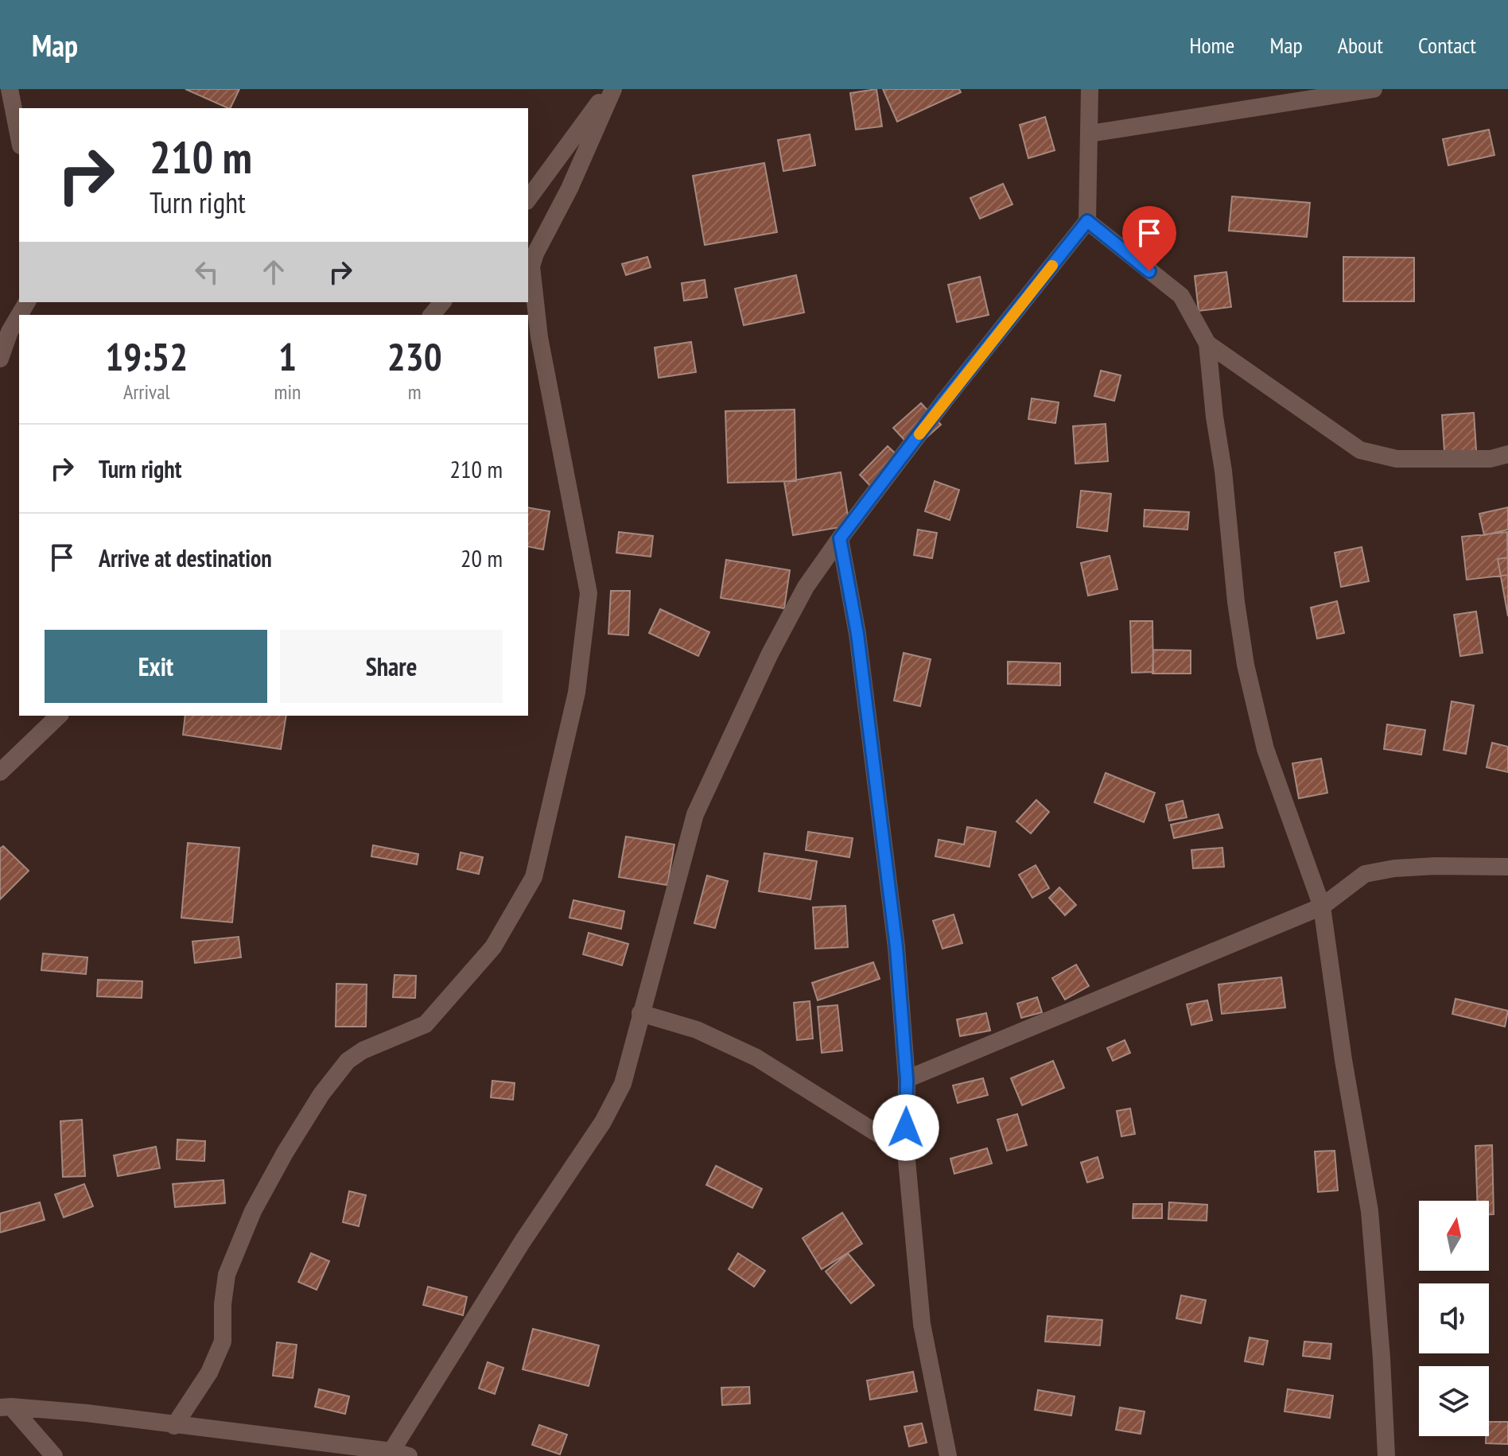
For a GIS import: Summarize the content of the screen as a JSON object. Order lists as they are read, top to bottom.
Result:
{
  "north": "top",
  "page": {
    "header": "Map",
    "nav": [
      "Home",
      "Map",
      "About",
      "Contact"
    ],
    "turn": ["210 m", "Turn right"],
    "eta": [
      "19:52",
      "Arrival",
      "1",
      "min",
      "230",
      "m"
    ],
    "list": [
      {
        "name": "Turn right",
        "value": "210 m"
      },
      {
        "name": "Arrive at destination",
        "value": "20 m"
      }
    ],
    "buttons": ["Exit", "Share"]
  }
}
